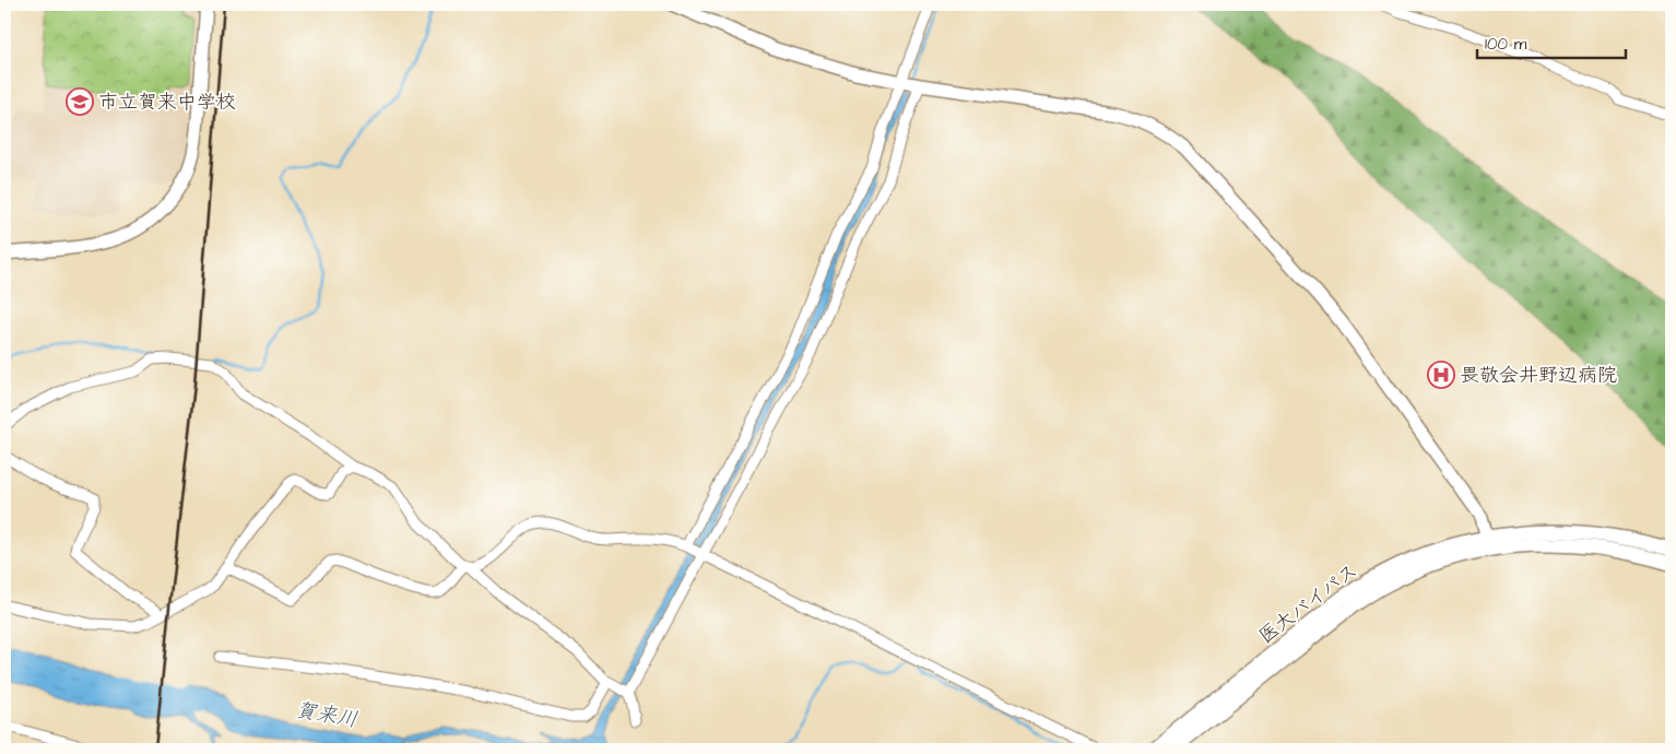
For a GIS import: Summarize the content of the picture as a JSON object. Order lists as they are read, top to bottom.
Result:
{
  "streets": {
    "main road": ["医大バイパス"]
  },
  "water": ["賀来川"],
  "places": {
    "school or university": ["市立賀来中学校"],
    "hospital": ["畏敬会井野辺病院"]
  },
  "scale_bar": "100 m"
}
